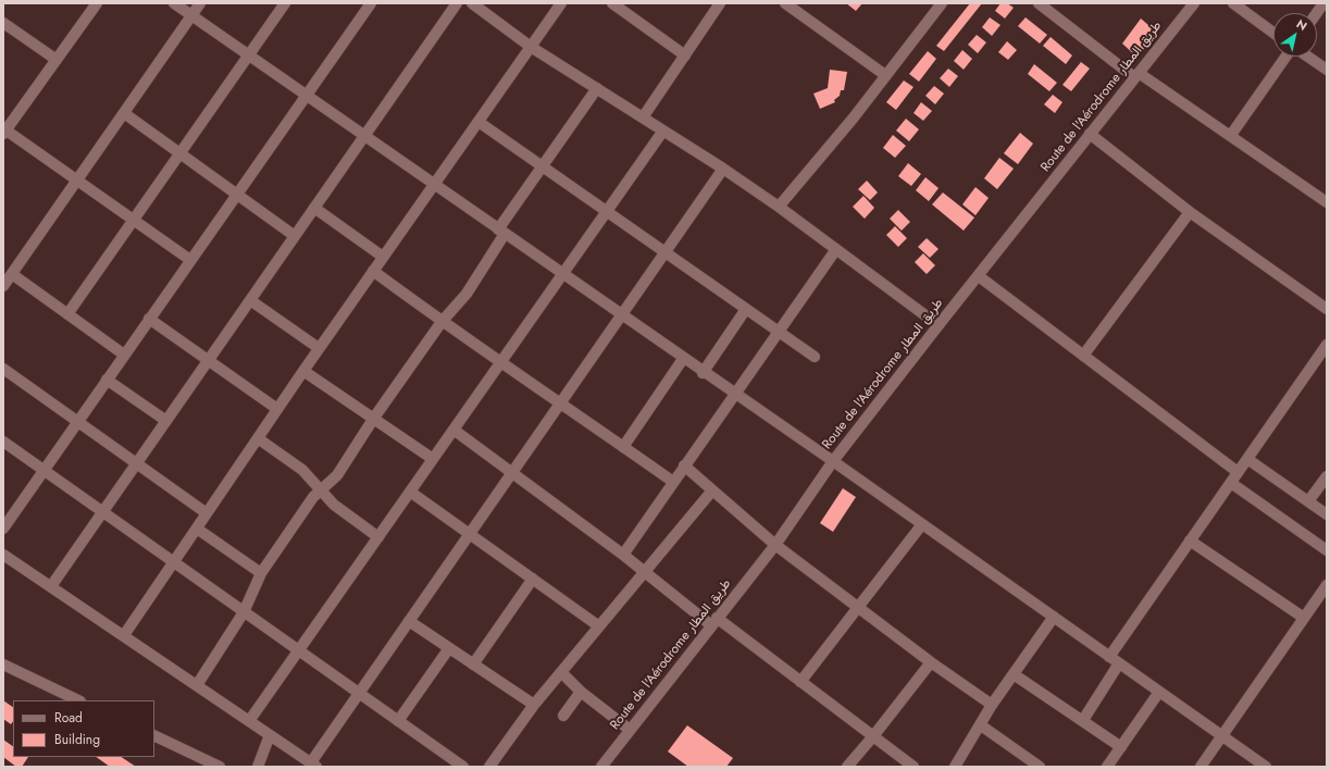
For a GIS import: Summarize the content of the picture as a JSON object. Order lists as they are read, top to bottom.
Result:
{
  "streets": {
    "street": ["Route de l'Aérodrome طريق المطار"]
  },
  "legend": ["Road", "Building"],
  "north": "top right"
}
